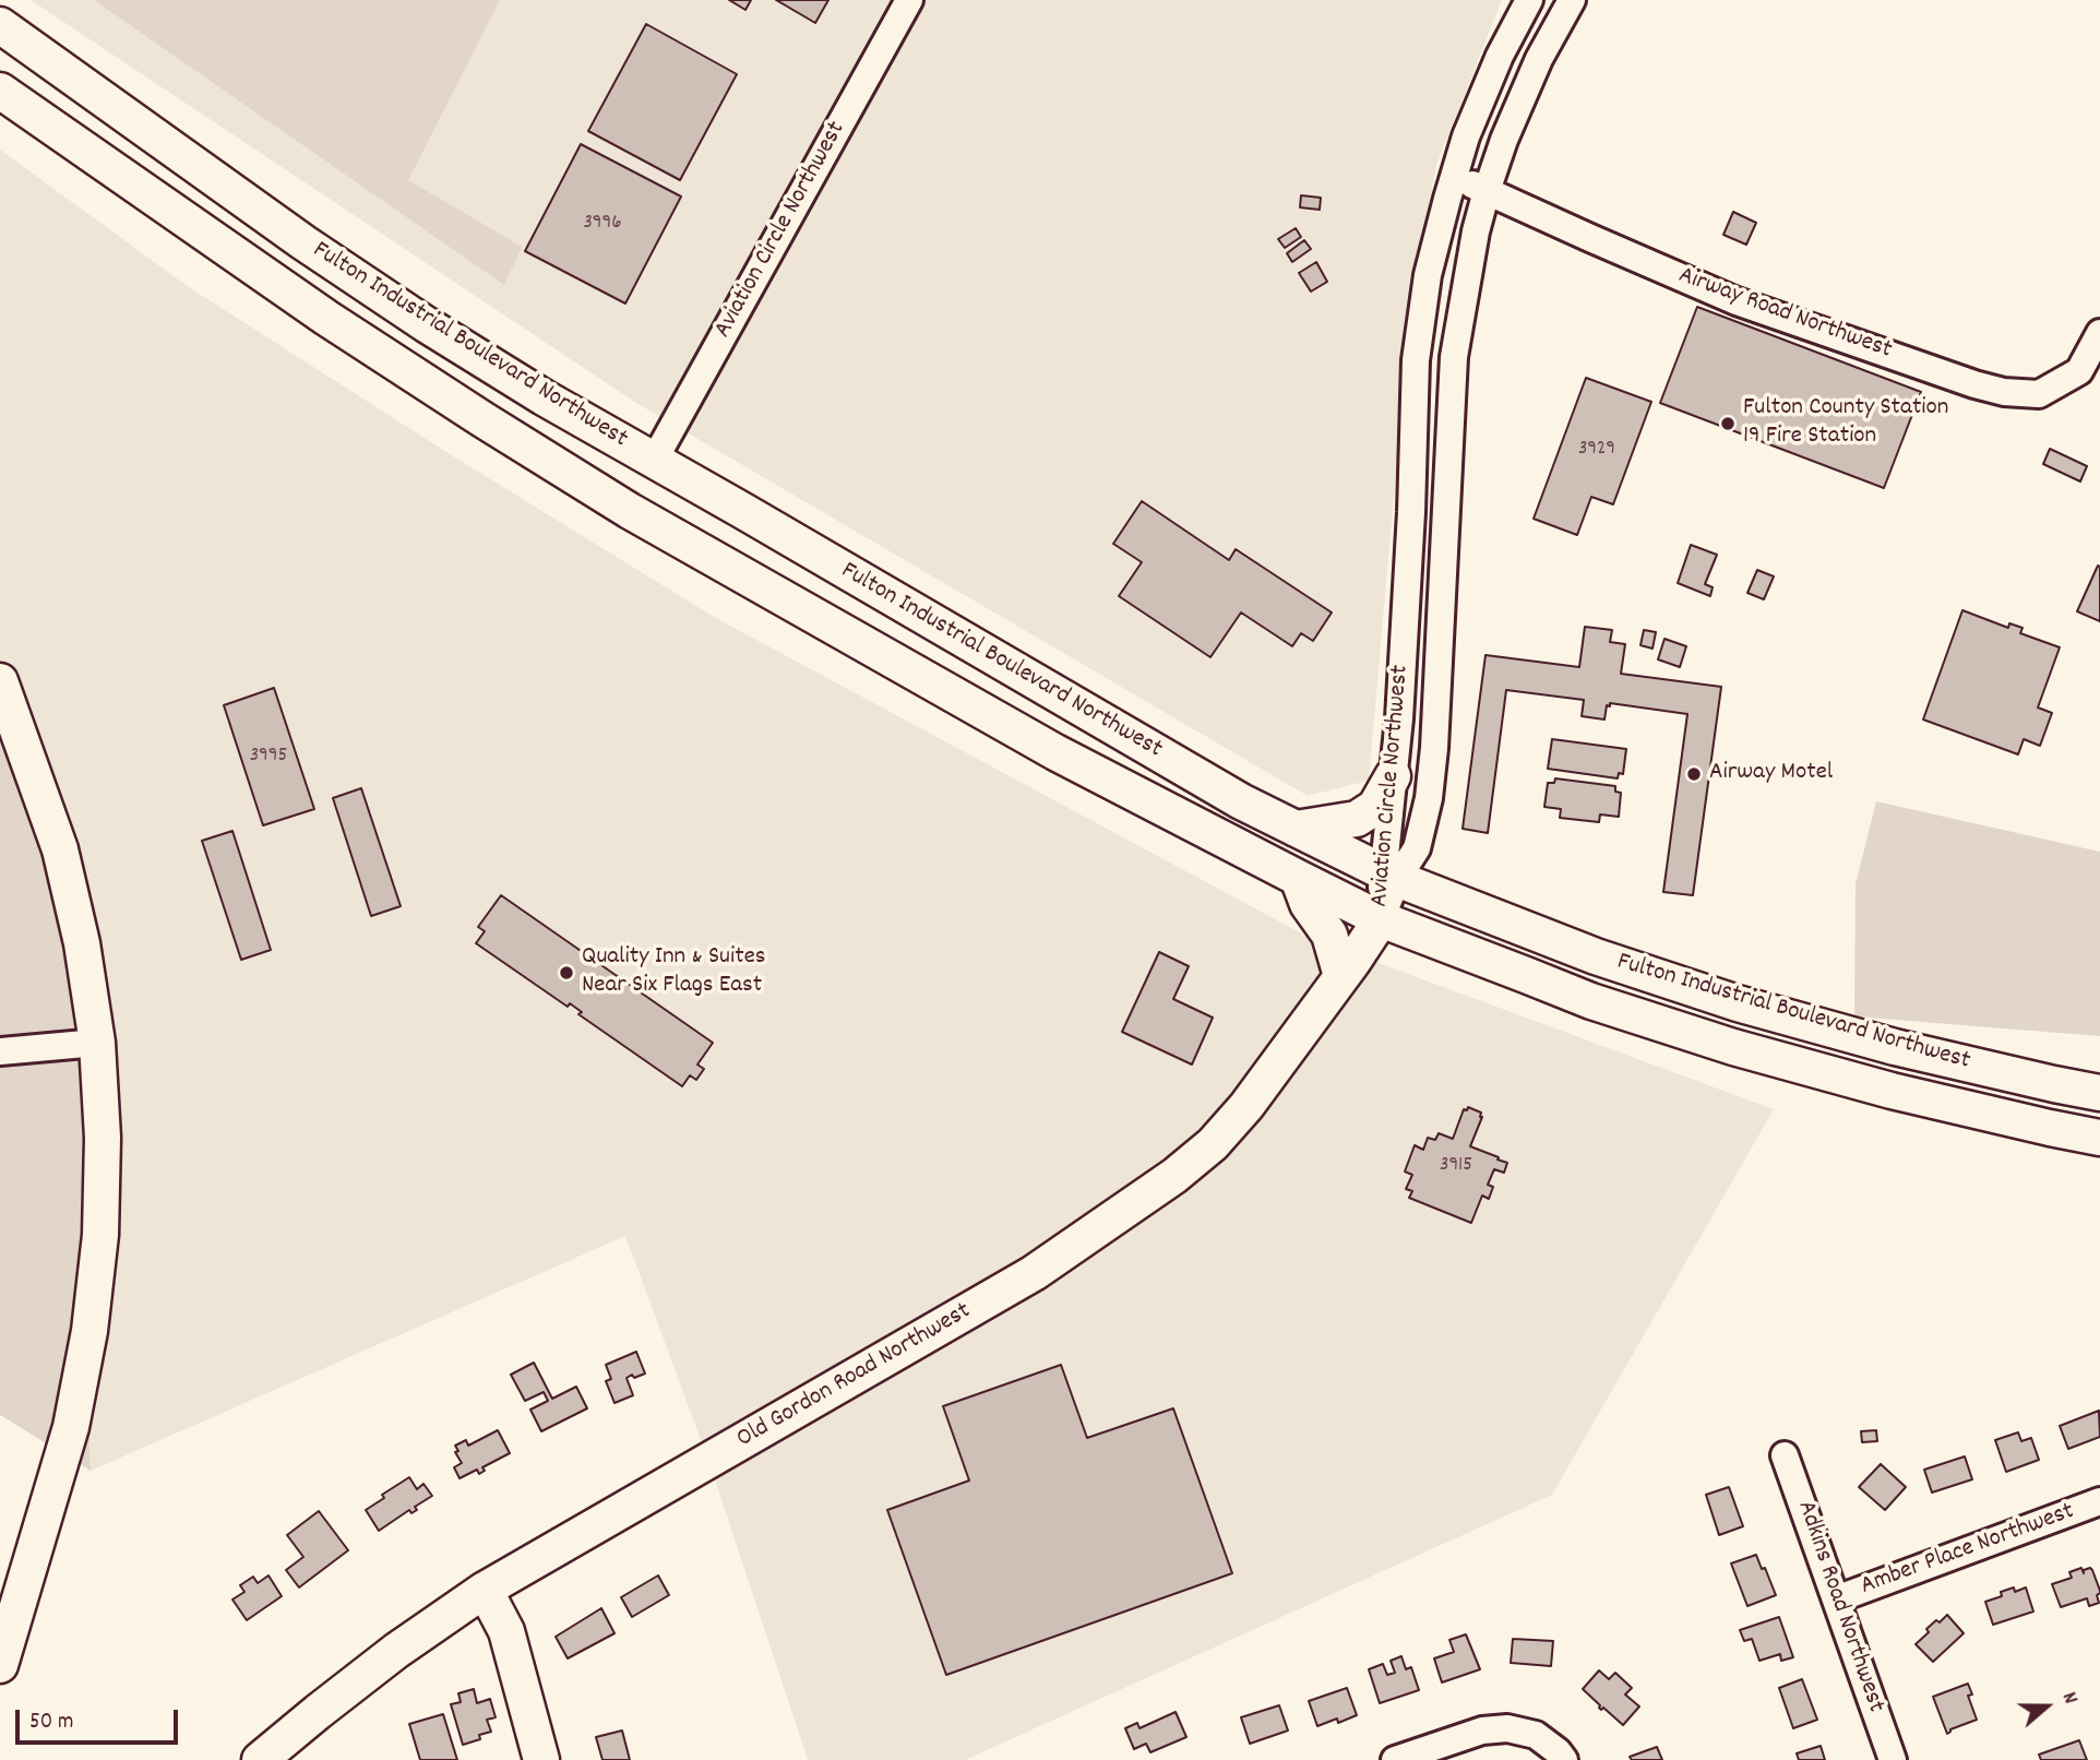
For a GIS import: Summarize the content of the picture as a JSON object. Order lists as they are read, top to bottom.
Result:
{
  "streets": {
    "main road": ["Fulton Industrial Boulevard Northwest", "Old Gordon Road Northwest"],
    "street": [
      "Aviation Circle Northwest",
      "Airway Road Northwest",
      "Amber Place Northwest",
      "Adkins Road Northwest"
    ]
  },
  "crossings": [
    ["Aviation Circle Northwest", "Airway Road Northwest"],
    ["Aviation Circle Northwest", "Fulton Industrial Boulevard Northwest"],
    ["Aviation Circle Northwest", "Old Gordon Road Northwest"],
    ["Fulton Industrial Boulevard Northwest", "Old Gordon Road Northwest"],
    ["Amber Place Northwest", "Adkins Road Northwest"]
  ],
  "places": ["Fulton County Station 19 Fire Station", "Airway Motel", "Quality Inn & Suites Near Six Flags East"],
  "house_numbers": [
    "3996",
    "3929",
    "3995",
    "3915"
  ],
  "scale_bar": "50 m",
  "north": "right"
}
